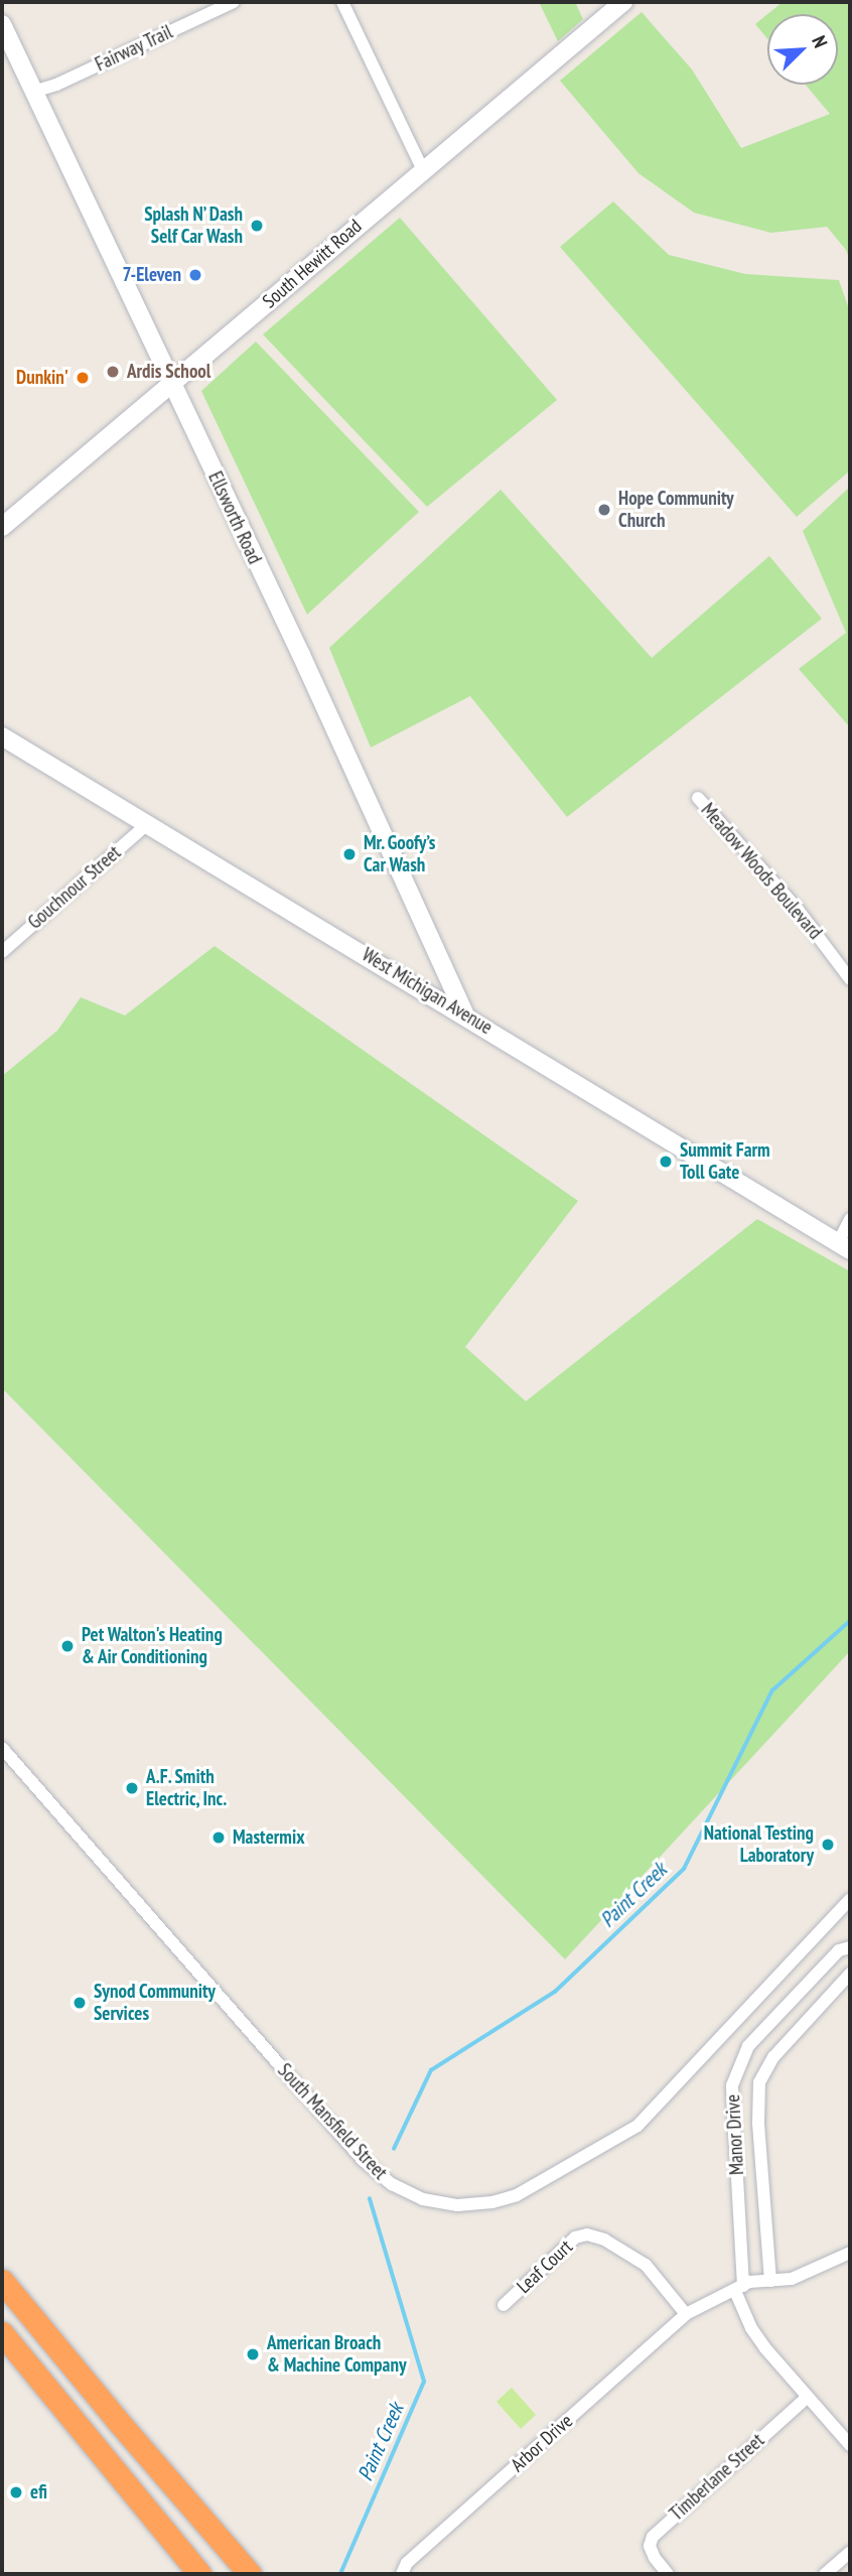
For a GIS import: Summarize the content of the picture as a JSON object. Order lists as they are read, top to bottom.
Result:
{
  "streets": {
    "main road": ["South Hewitt Road", "Ellsworth Road", "West Michigan Avenue"],
    "street": [
      "Fairway Trail",
      "Meadow Woods Boulevard",
      "Gouchnour Street",
      "South Mansfield Street",
      "Manor Drive",
      "Leaf Court",
      "Arbor Drive",
      "Timberlane Street"
    ]
  },
  "crossings": [
    ["Fairway Trail", "Ellsworth Road"],
    ["South Hewitt Road", "Ellsworth Road"],
    ["Ellsworth Road", "West Michigan Avenue"],
    ["Gouchnour Street", "West Michigan Avenue"],
    ["Manor Drive", "Arbor Drive"],
    ["Manor Drive", "Timberlane Street"],
    ["Leaf Court", "Arbor Drive"]
  ],
  "water": ["Paint Creek"],
  "places": [
    "Splash N’ Dash Self Car Wash",
    "7-Eleven",
    "Ardis School",
    "Dunkin'",
    "Hope Community Church",
    "Mr. Goofy’s Car Wash",
    "Summit Farm Toll Gate",
    "Pet Walton's Heating & Air Conditioning",
    "A.F. Smith Electric, Inc.",
    "Mastermix",
    "National Testing Laboratory",
    "Synod Community Services",
    "American Broach & Machine Company",
    "efi"
  ],
  "north": "top right"
}
